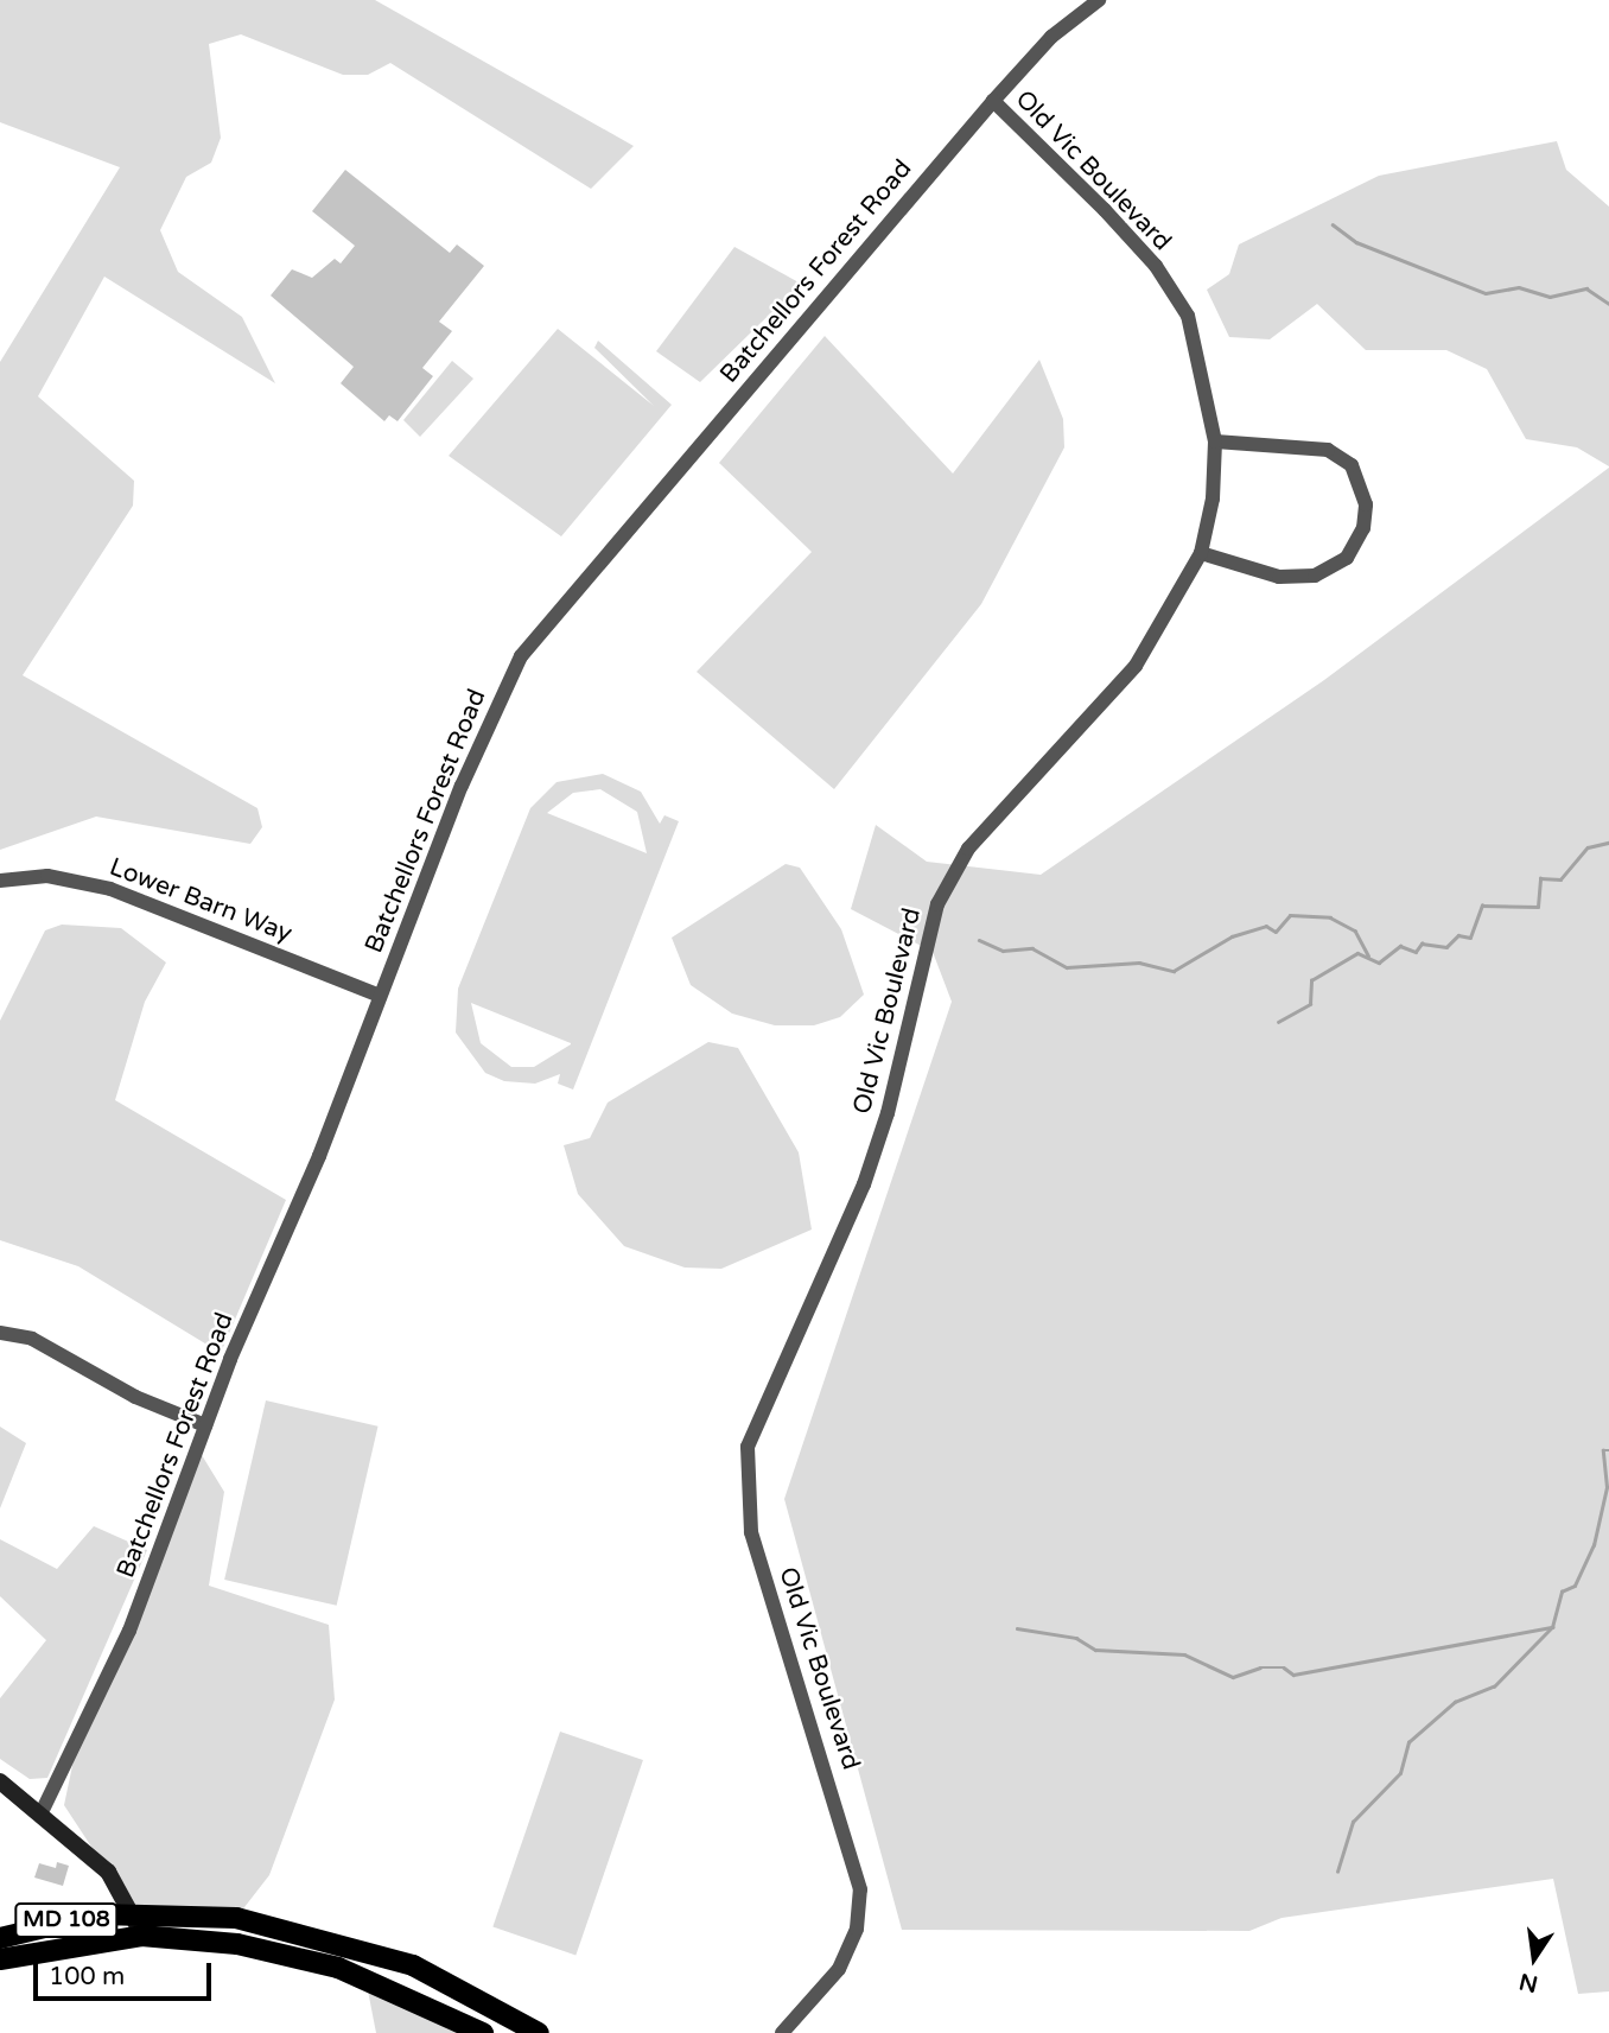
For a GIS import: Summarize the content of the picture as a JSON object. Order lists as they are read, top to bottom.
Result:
{
  "streets": {
    "main road": ["MD 108"],
    "street": ["Old Vic Boulevard", "Batchellors Forest Road", "Lower Barn Way"]
  },
  "crossings": [
    ["Old Vic Boulevard", "Batchellors Forest Road"],
    ["Batchellors Forest Road", "Lower Barn Way"]
  ],
  "scale_bar": "100 m",
  "north": "bottom"
}
